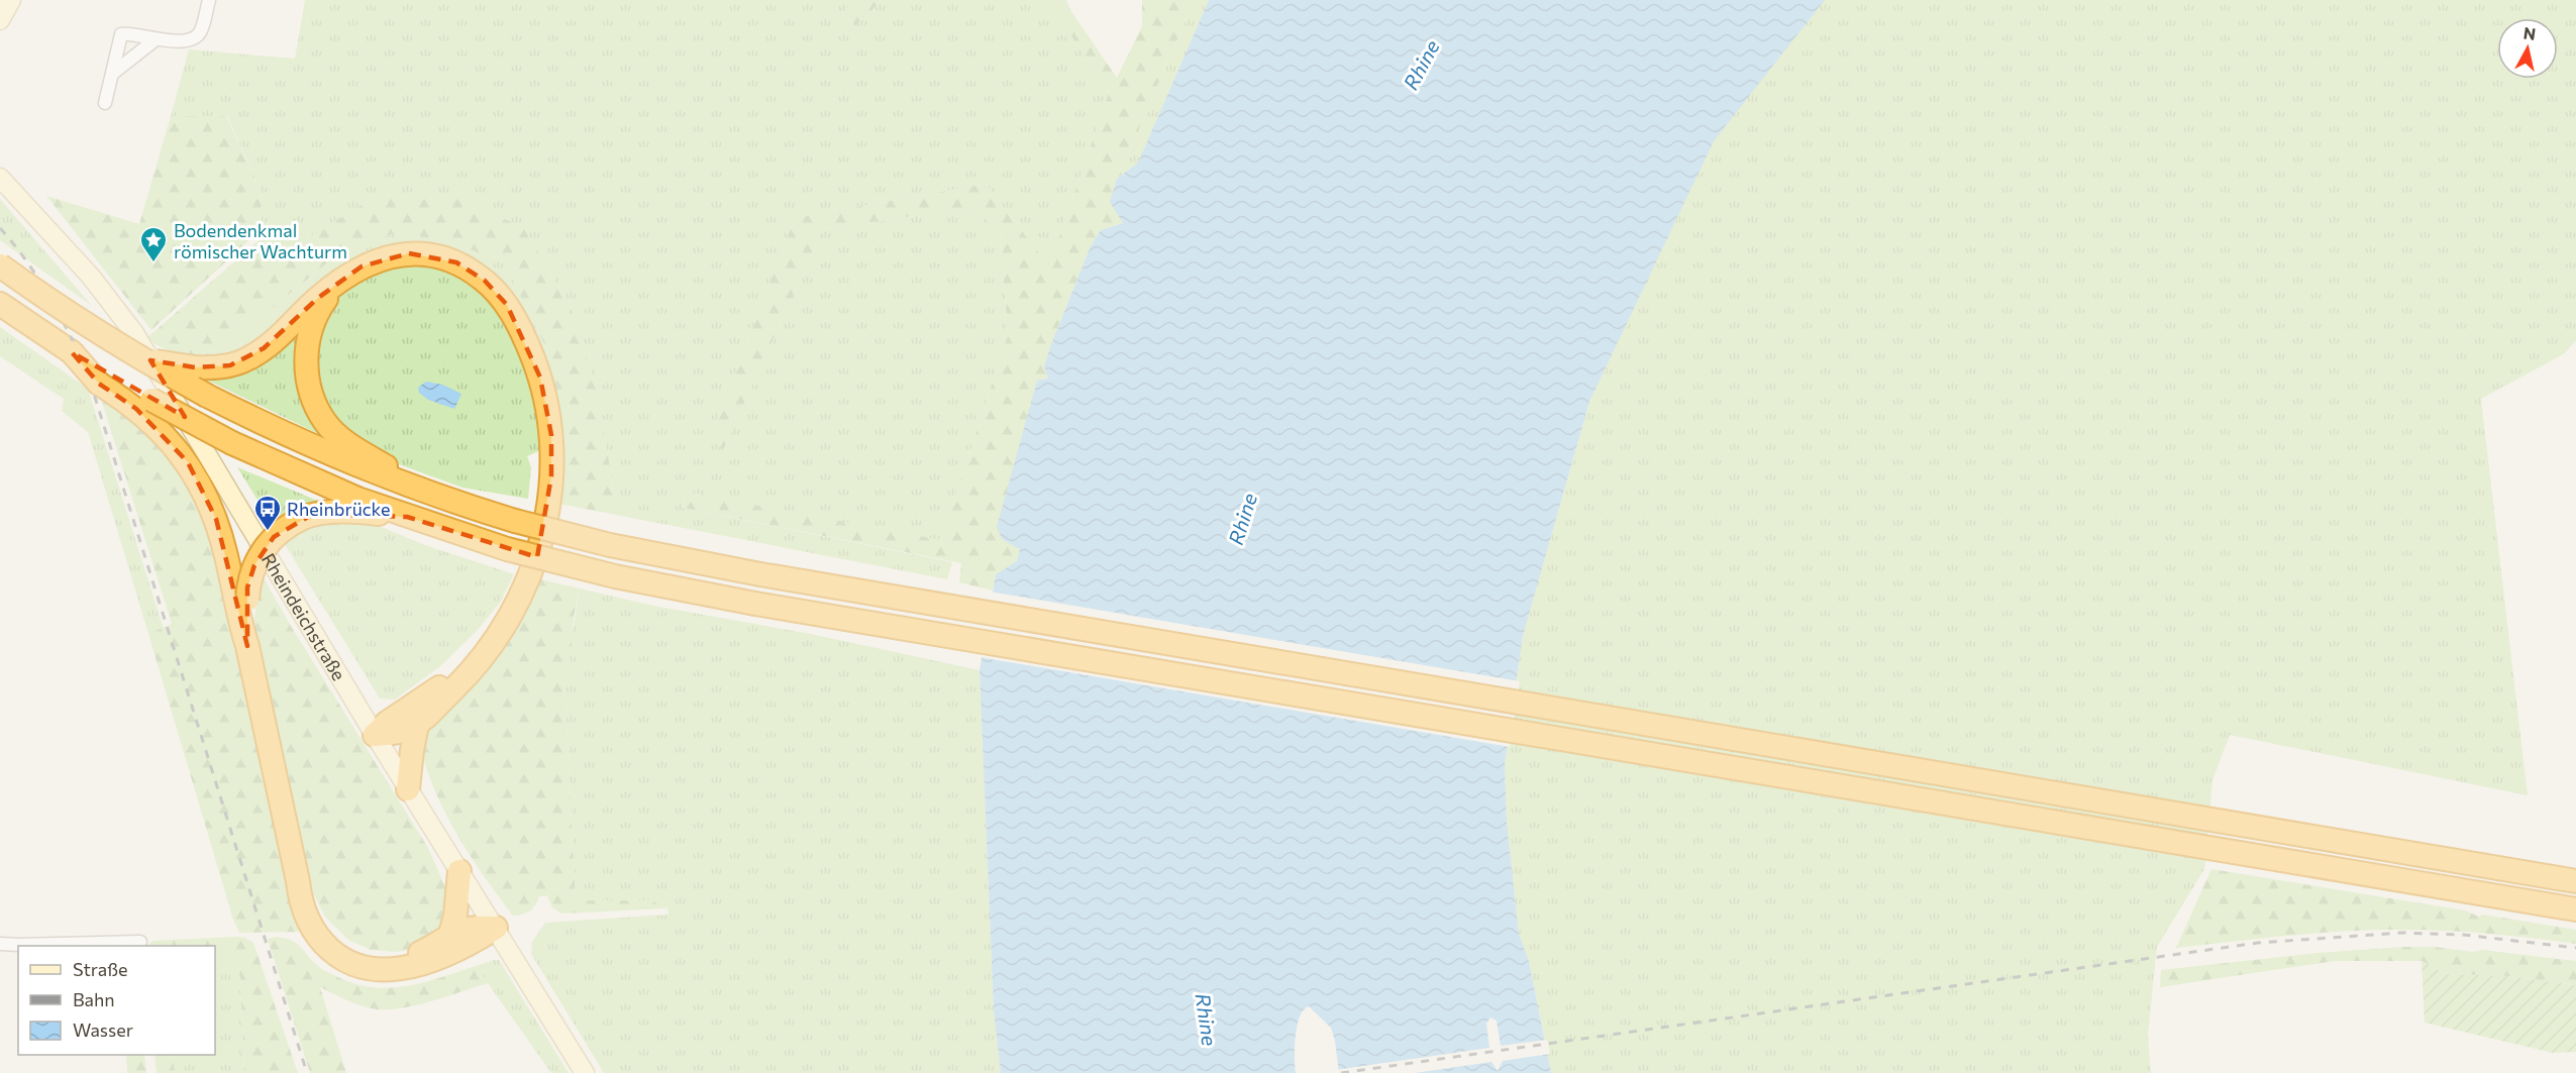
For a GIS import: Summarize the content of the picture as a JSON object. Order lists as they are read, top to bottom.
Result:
{
  "streets": {
    "main road": ["Rheindeichstraße"]
  },
  "water": ["Rhine"],
  "places": {
    "place": ["Bodendenkmal römischer Wachturm"],
    "bus stop": ["Rheinbrücke"]
  },
  "legend": ["Straße", "Bahn", "Wasser"],
  "north": "top"
}
